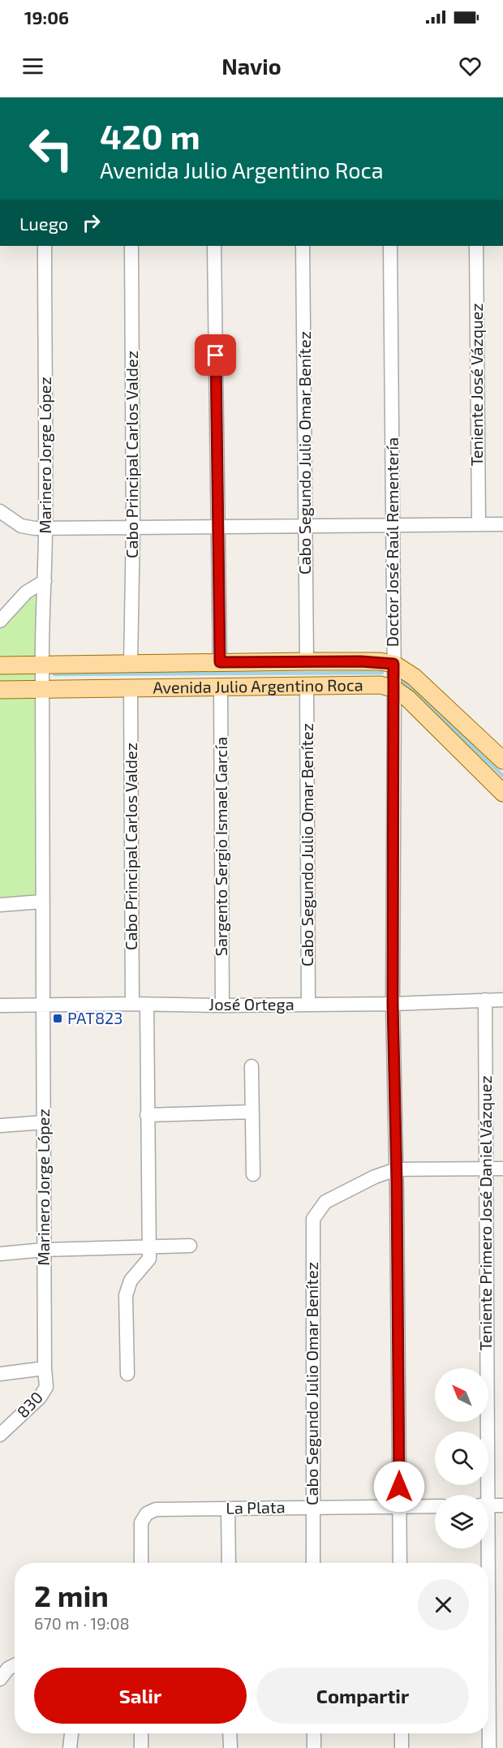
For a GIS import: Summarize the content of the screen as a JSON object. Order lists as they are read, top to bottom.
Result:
{
  "streets": {
    "main road": ["Avenida Julio Argentino Roca"],
    "street": [
      "Teniente José Vázquez",
      "Cabo Segundo Julio Omar Benítez",
      "Cabo Principal Carlos Valdez",
      "Marinero Jorge López",
      "Doctor José Raúl Rementería",
      "Sargento Sergio Ismael García",
      "José Ortega",
      "Teniente Primero José Daniel Vázquez",
      "830",
      "La Plata"
    ]
  },
  "crossings": [
    ["Cabo Segundo Julio Omar Benítez", "Doctor José Raúl Rementería"],
    ["Cabo Segundo Julio Omar Benítez", "Avenida Julio Argentino Roca"],
    ["Cabo Segundo Julio Omar Benítez", "José Ortega"],
    ["Cabo Segundo Julio Omar Benítez", "La Plata"],
    ["Cabo Principal Carlos Valdez", "Avenida Julio Argentino Roca"],
    ["Cabo Principal Carlos Valdez", "José Ortega"],
    ["Marinero Jorge López", "Avenida Julio Argentino Roca"],
    ["Marinero Jorge López", "José Ortega"],
    ["Marinero Jorge López", "830"],
    ["Doctor José Raúl Rementería", "Avenida Julio Argentino Roca"],
    ["Doctor José Raúl Rementería", "José Ortega"],
    ["Doctor José Raúl Rementería", "La Plata"],
    ["Avenida Julio Argentino Roca", "Sargento Sergio Ismael García"],
    ["Sargento Sergio Ismael García", "José Ortega"],
    ["José Ortega", "Teniente Primero José Daniel Vázquez"]
  ],
  "places": {
    "transit": ["PAT823"]
  },
  "north": "top left",
  "page": {
    "status": "19:06",
    "header": "Navio",
    "turn": ["420 m", "Avenida Julio Argentino Roca"],
    "then": "Luego",
    "heading": ["2 min", "670 m · 19:08"],
    "buttons": ["Salir", "Compartir"]
  }
}
